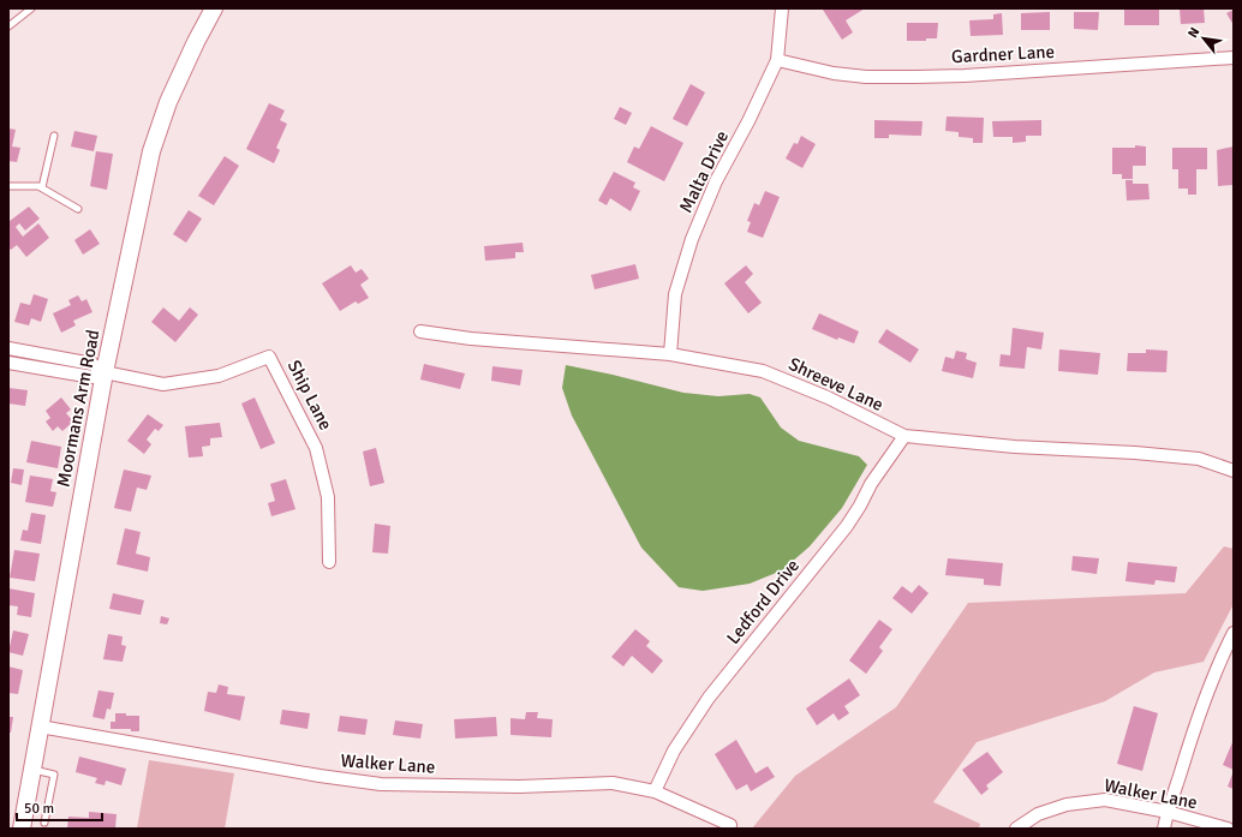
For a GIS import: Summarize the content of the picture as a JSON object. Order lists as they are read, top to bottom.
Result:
{
  "streets": {
    "street": [
      "Gardner Lane",
      "Malta Drive",
      "Shreeve Lane",
      "Ship Lane",
      "Moormans Arm Road",
      "Ledford Drive",
      "Walker Lane"
    ]
  },
  "crossings": [
    ["Gardner Lane", "Malta Drive"],
    ["Malta Drive", "Shreeve Lane"],
    ["Shreeve Lane", "Ledford Drive"],
    ["Ship Lane", "Moormans Arm Road"],
    ["Moormans Arm Road", "Walker Lane"],
    ["Ledford Drive", "Walker Lane"]
  ],
  "scale_bar": "50 m",
  "north": "top left"
}
